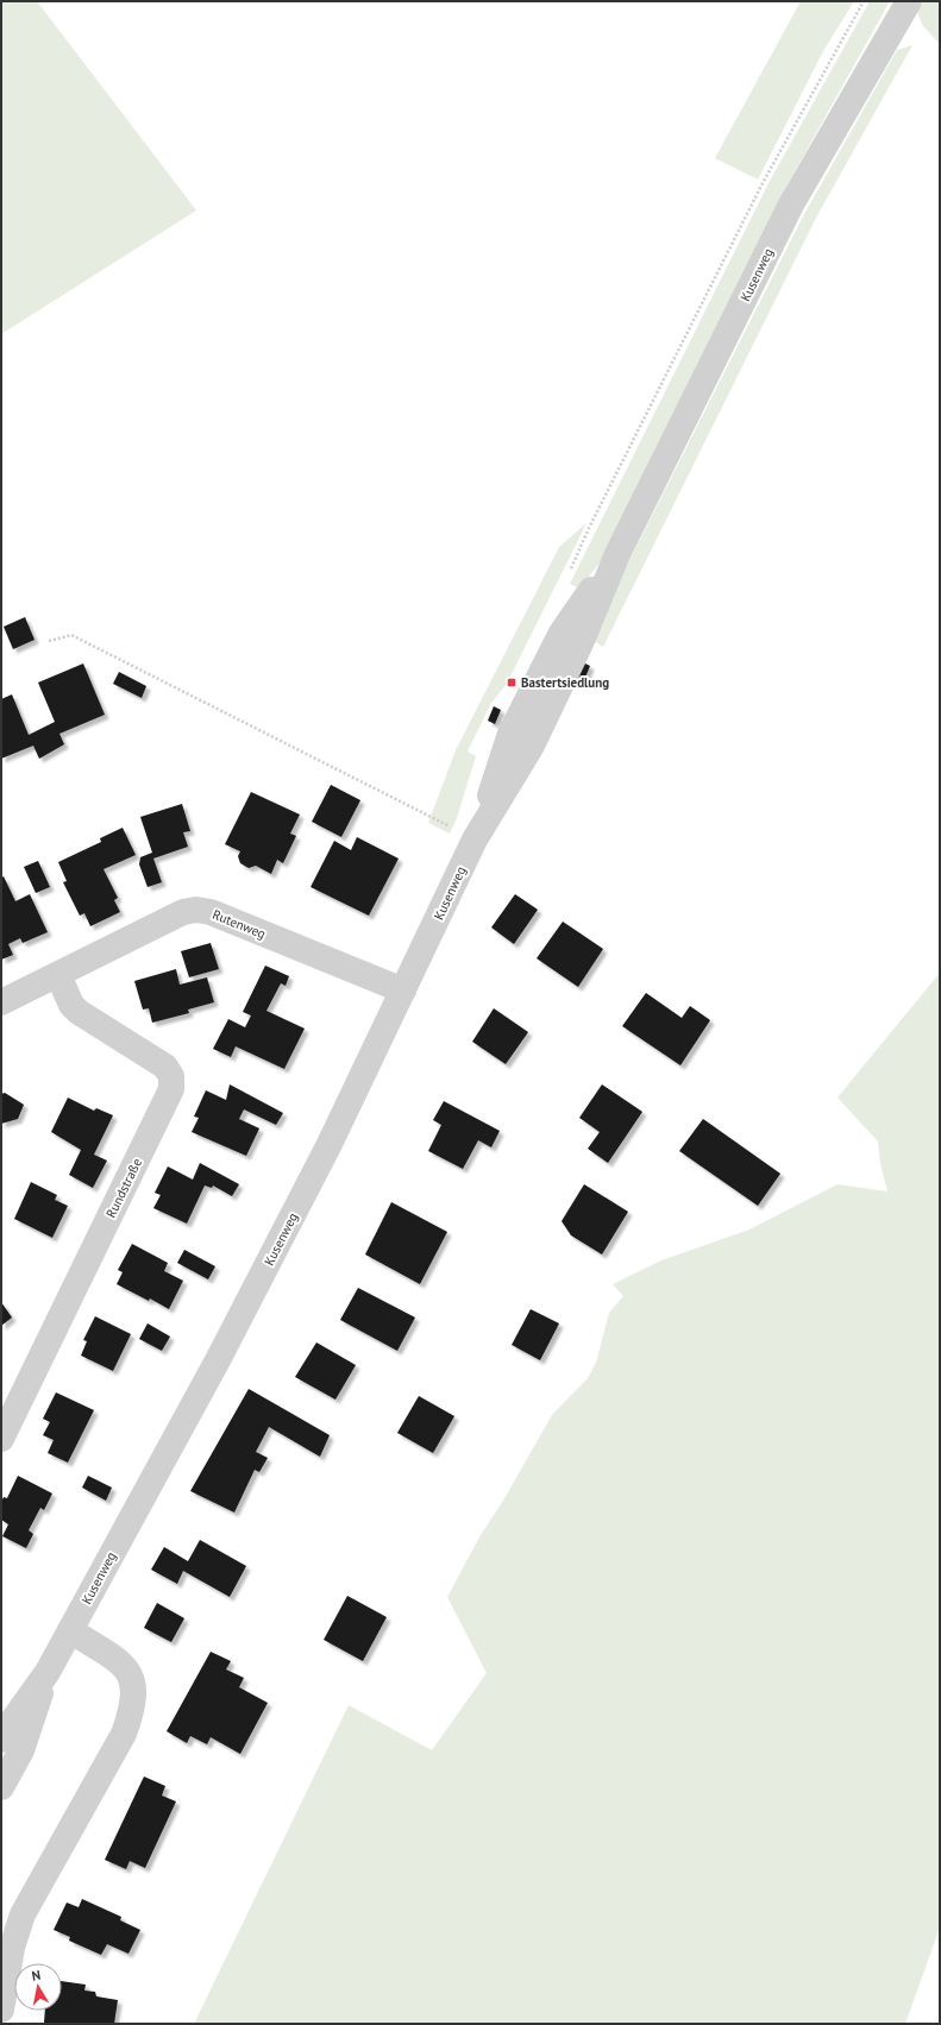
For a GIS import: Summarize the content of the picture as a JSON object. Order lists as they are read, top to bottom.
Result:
{
  "streets": {
    "street": ["Kusenweg", "Rutenweg", "Rundstraße"]
  },
  "crossings": [
    ["Kusenweg", "Rutenweg"],
    ["Rutenweg", "Rundstraße"]
  ],
  "places": {
    "transit": ["Bastertsiedlung"]
  },
  "north": "top"
}
